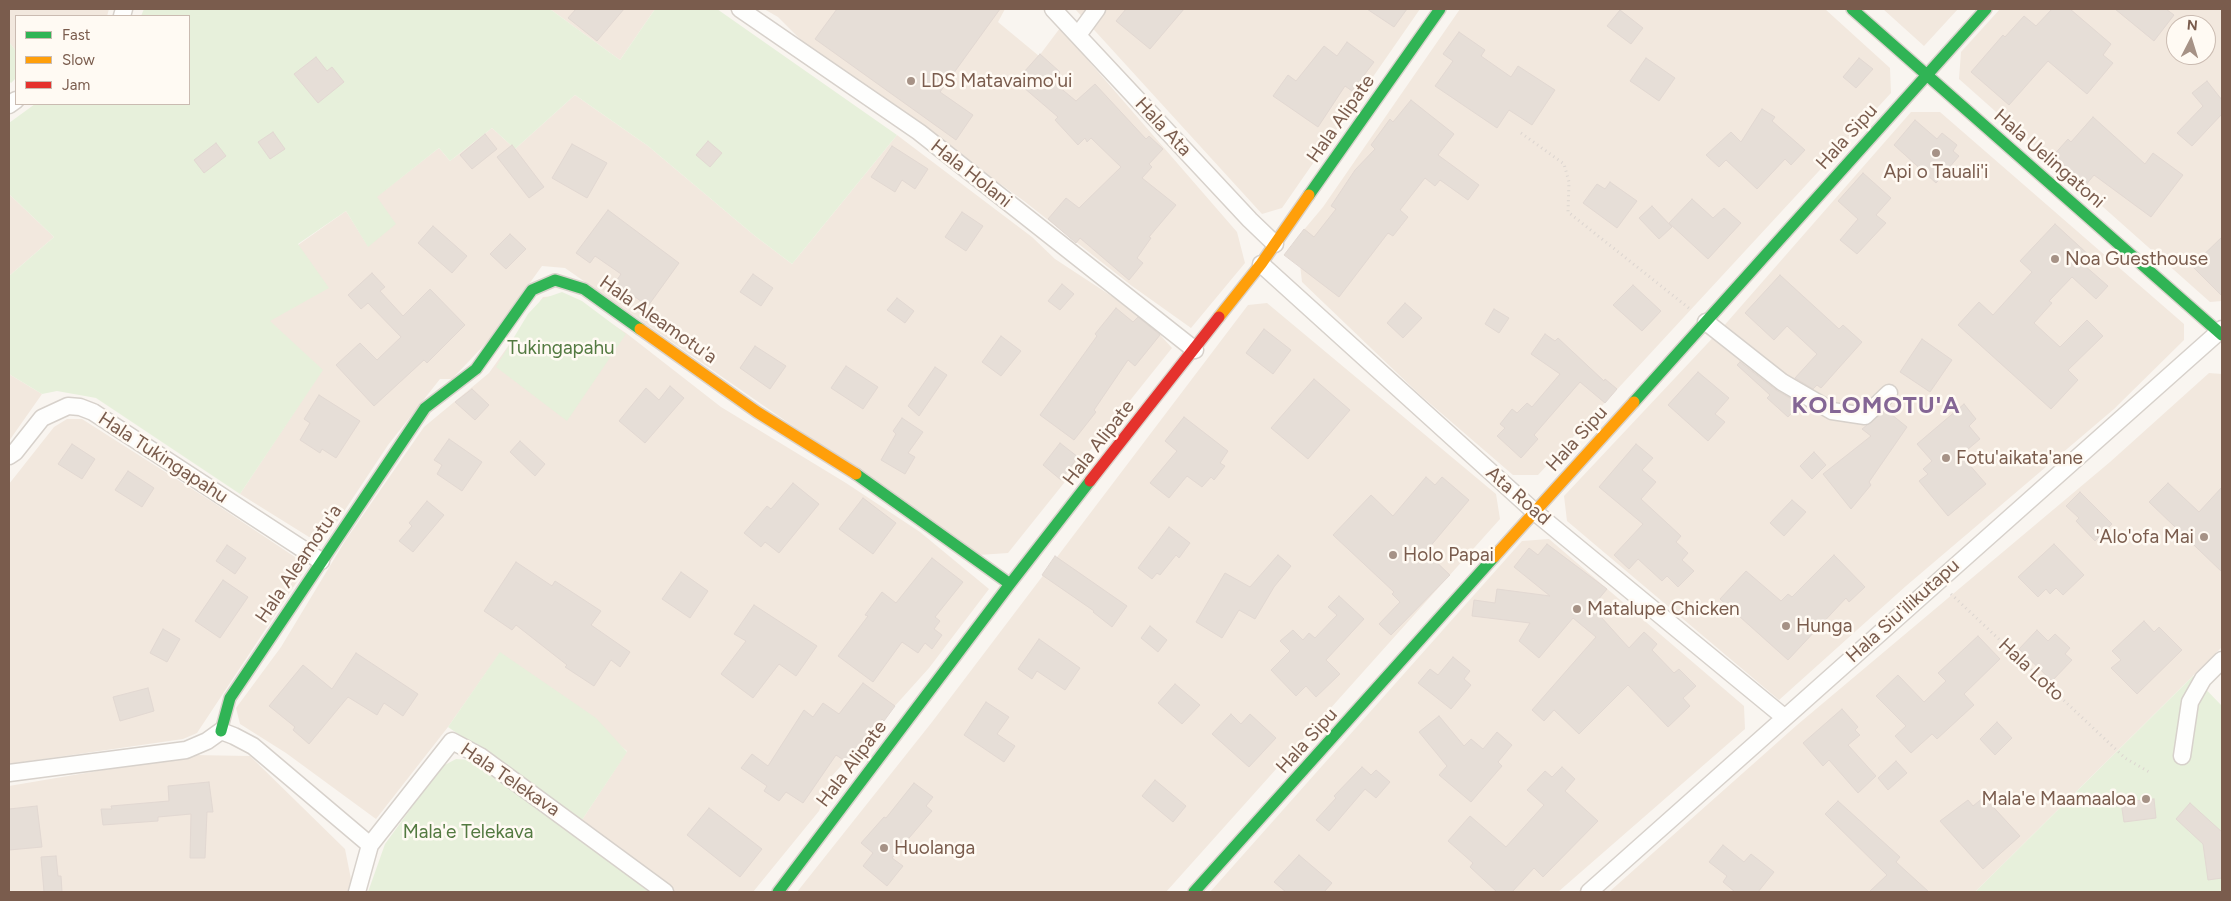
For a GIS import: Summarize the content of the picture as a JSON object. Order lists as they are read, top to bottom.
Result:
{
  "streets": {
    "street": [
      "Hala Alipate",
      "Hala Ata",
      "Hala Sipu",
      "Hala Uelingatoni",
      "Hala Holani",
      "Hala Aleamotu'a",
      "Hala Tukingapahu",
      "Ata Road",
      "Hala Siu'ilikutapu",
      "Hala Telekava"
    ],
    "path": ["Hala Loto"]
  },
  "crossings": [
    ["Hala Alipate", "Hala Ata"],
    ["Hala Alipate", "Hala Holani"],
    ["Hala Alipate", "Hala Aleamotu'a"],
    ["Hala Alipate", "Ata Road"],
    ["Hala Sipu", "Hala Uelingatoni"],
    ["Hala Sipu", "Ata Road"],
    ["Hala Uelingatoni", "Hala Siu'ilikutapu"],
    ["Hala Aleamotu'a", "Hala Tukingapahu"],
    ["Ata Road", "Hala Siu'ilikutapu"],
    ["Hala Siu'ilikutapu", "Hala Loto"]
  ],
  "districts": ["KOLOMOTU'A"],
  "parks": ["Tukingapahu", "Mala'e Telekava"],
  "places": [
    "LDS Matavaimo'ui",
    "Api o Tauali'i",
    "Noa Guesthouse",
    "Fotu'aikata'ane",
    "'Alo'ofa Mai",
    "Holo Papai",
    "Matalupe Chicken",
    "Hunga",
    "Mala'e Maamaaloa",
    "Huolanga"
  ],
  "legend": ["Fast", "Slow", "Jam"],
  "north": "top"
}
